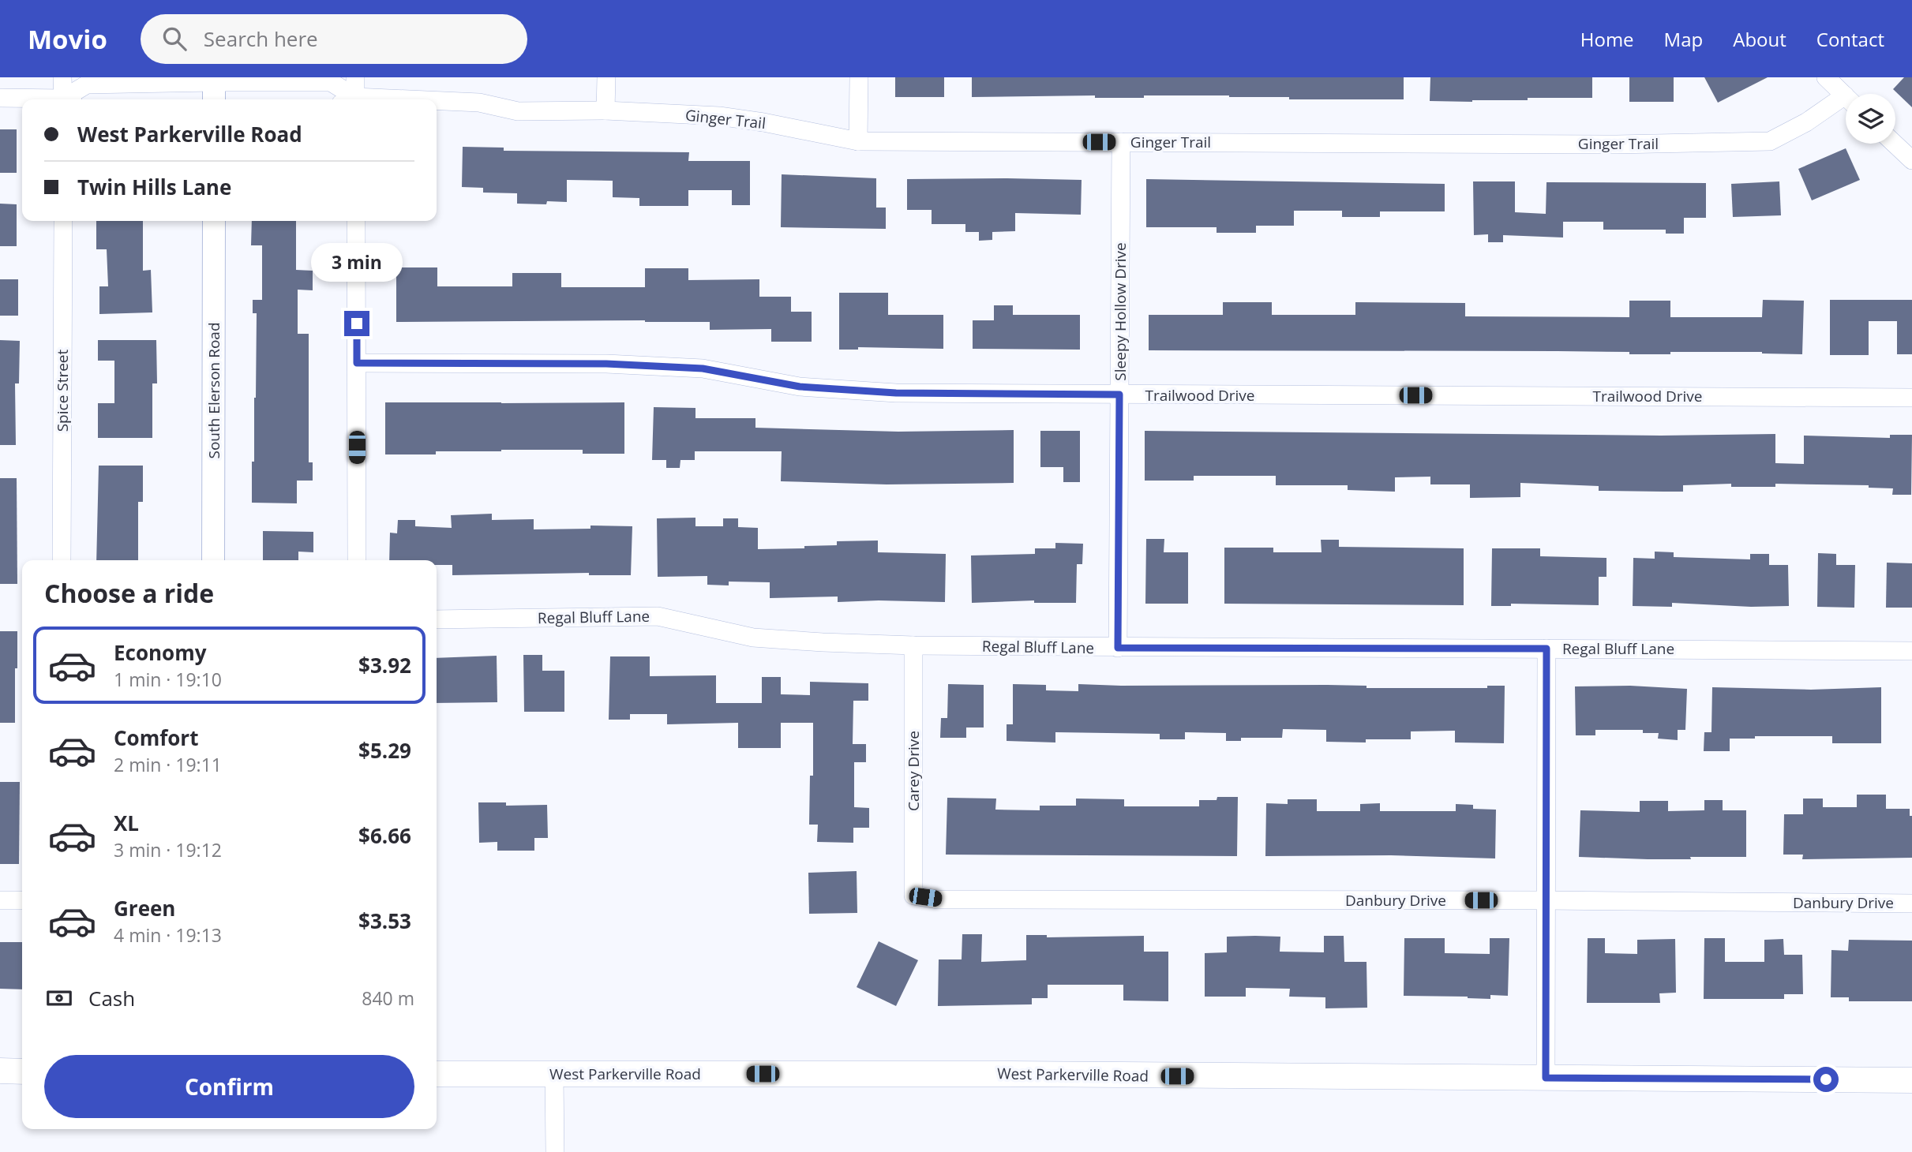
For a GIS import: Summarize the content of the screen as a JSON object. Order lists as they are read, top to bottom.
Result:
{
  "streets": {
    "main road": ["West Parkerville Road"],
    "street": [
      "Ginger Trail",
      "Sleepy Hollow Drive",
      "Spice Street",
      "South Elerson Road",
      "Trailwood Drive",
      "Regal Bluff Lane",
      "Carey Drive",
      "Danbury Drive"
    ]
  },
  "crossings": [
    ["Ginger Trail", "Sleepy Hollow Drive"],
    ["Sleepy Hollow Drive", "Trailwood Drive"],
    ["Sleepy Hollow Drive", "Regal Bluff Lane"],
    ["Regal Bluff Lane", "Carey Drive"],
    ["Carey Drive", "Danbury Drive"]
  ],
  "page": {
    "header": "Movio",
    "search": "Search here",
    "nav": [
      "Home",
      "Map",
      "About",
      "Contact"
    ],
    "banner": ["West Parkerville Road", "Twin Hills Lane"],
    "bubble": "3 min",
    "heading": "Choose a ride",
    "list": [
      {
        "name": "Economy",
        "note": "1 min · 19:10",
        "value": "$3.92"
      },
      {
        "name": "Comfort",
        "note": "2 min · 19:11",
        "value": "$5.29"
      },
      {
        "name": "XL",
        "note": "3 min · 19:12",
        "value": "$6.66"
      },
      {
        "name": "Green",
        "note": "4 min · 19:13",
        "value": "$3.53"
      }
    ],
    "pay": ["Cash", "840 m"],
    "buttons": "Confirm"
  }
}
